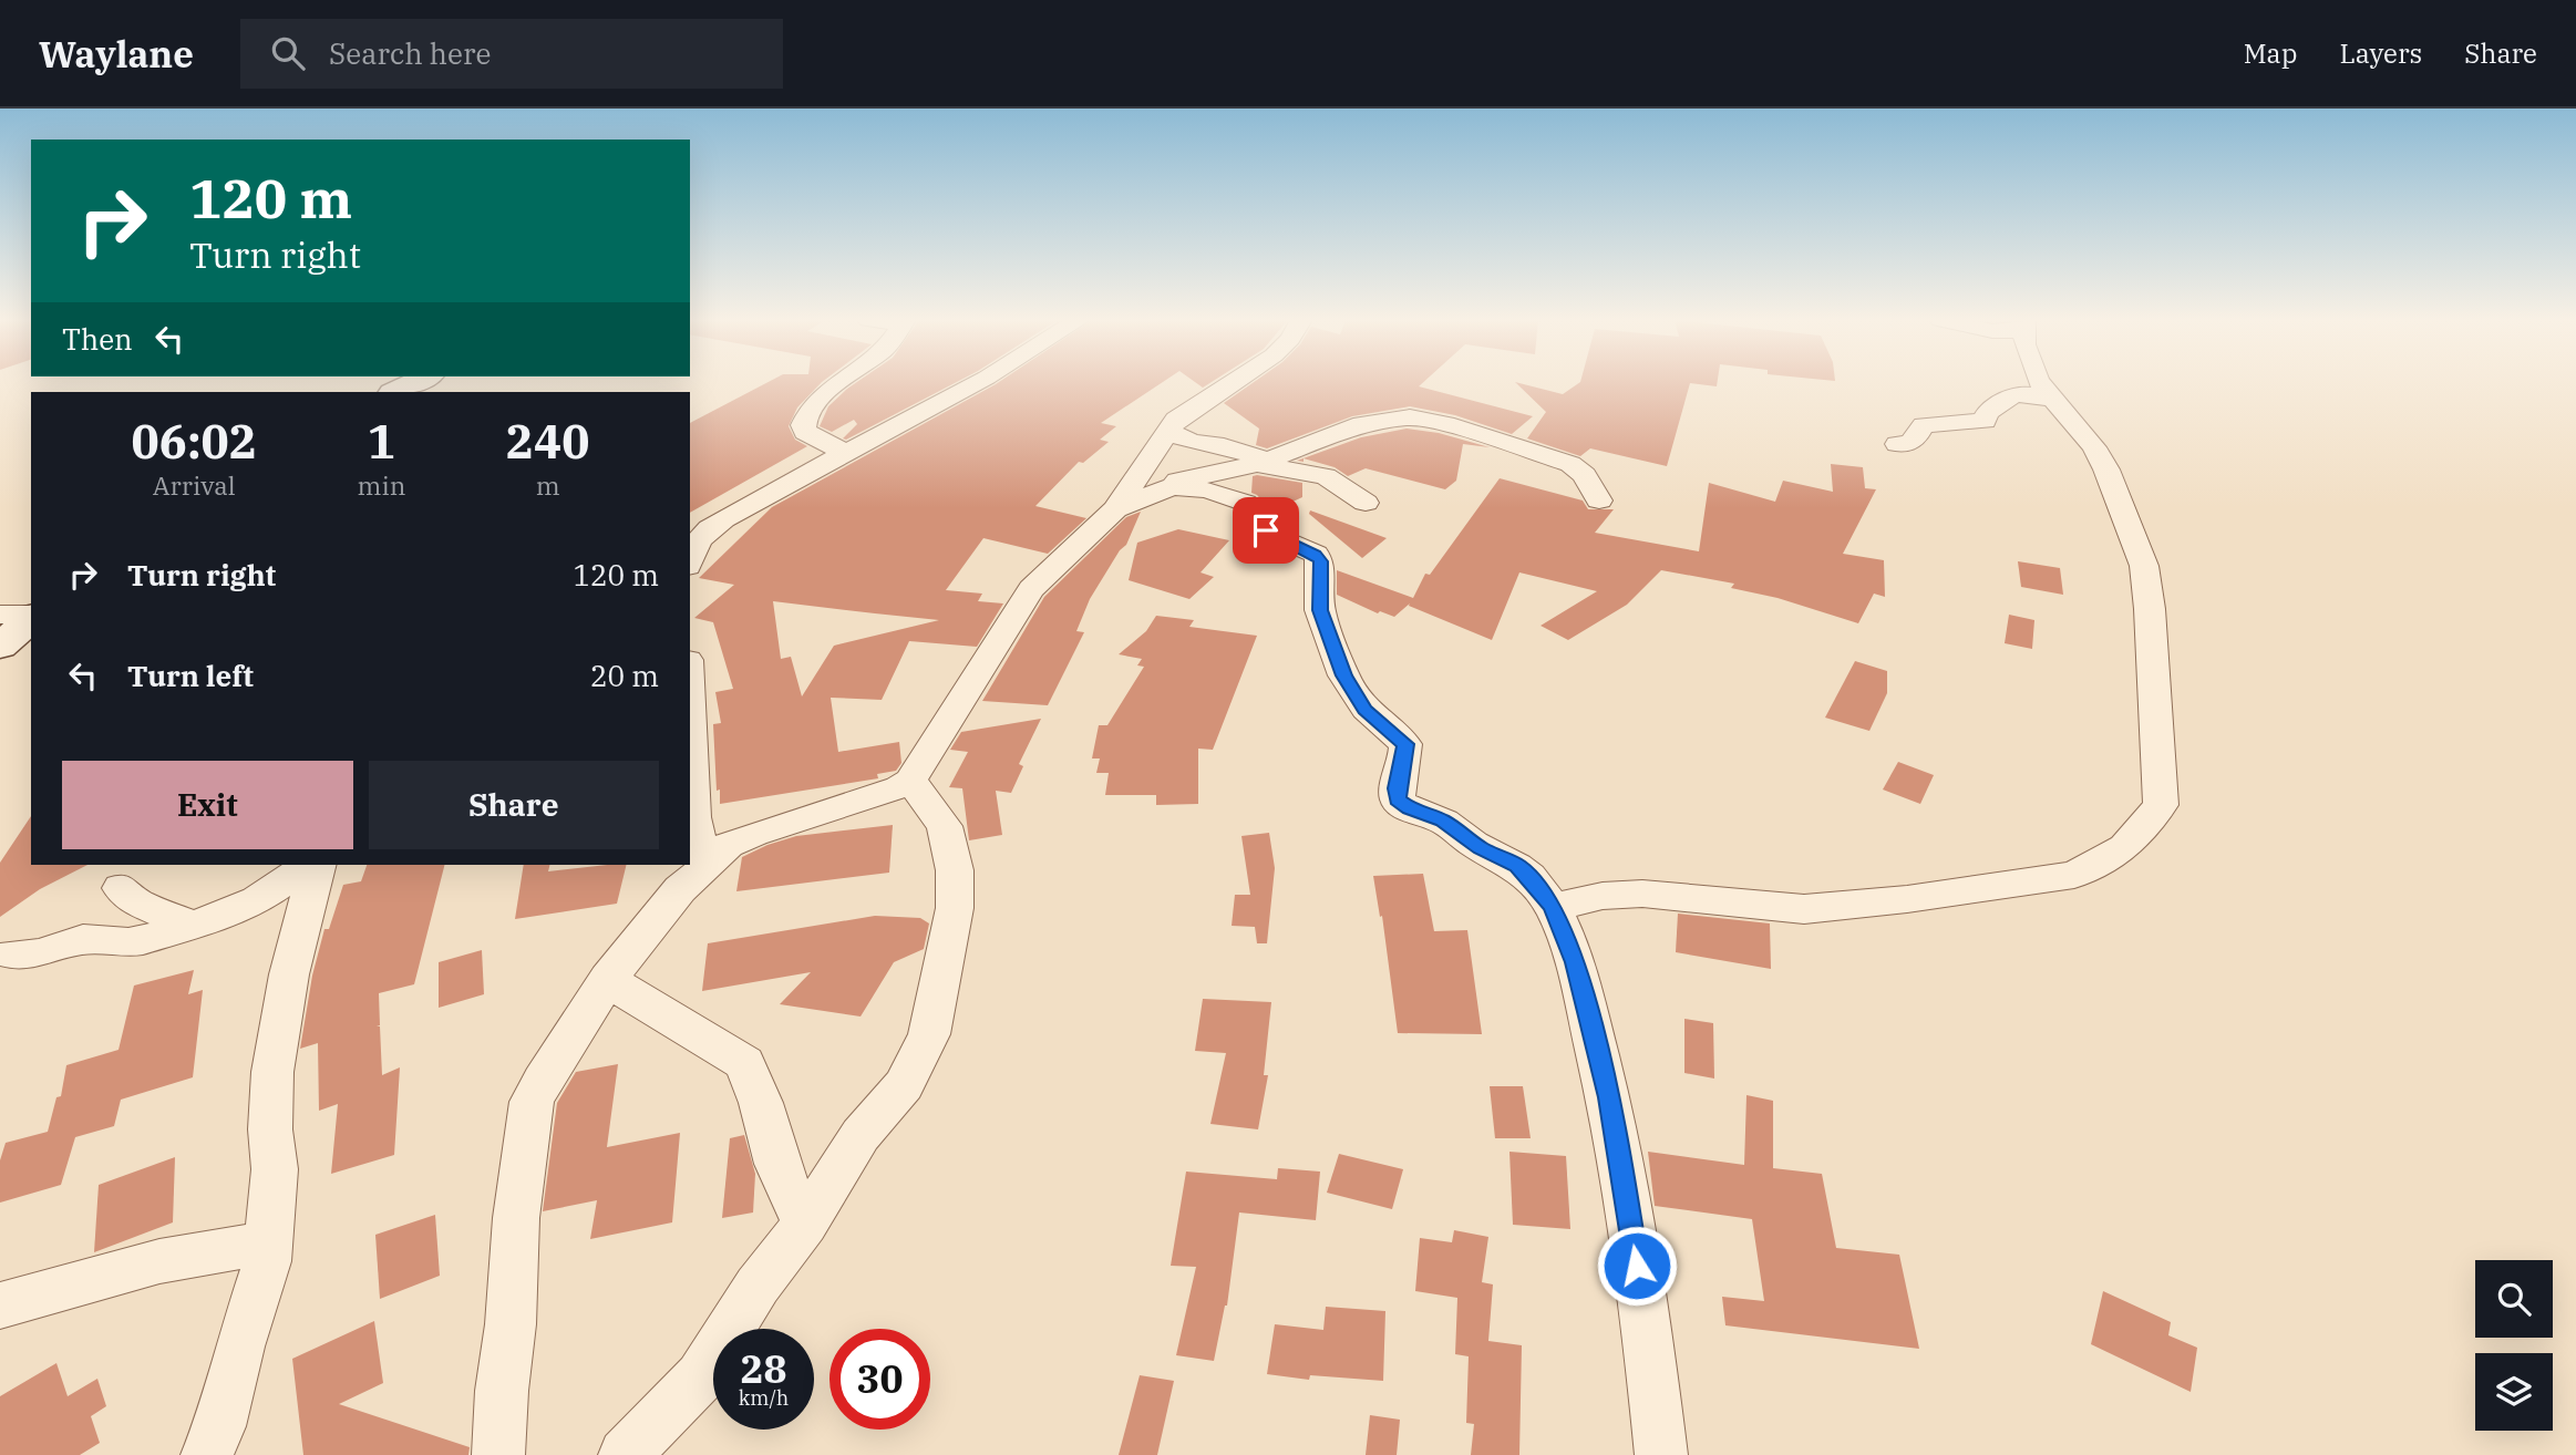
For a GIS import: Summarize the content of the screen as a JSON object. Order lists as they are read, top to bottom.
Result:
{
  "page": {
    "header": "Waylane",
    "search": "Search here",
    "nav": ["Map", "Layers", "Share"],
    "turn": ["120 m", "Turn right"],
    "then": "Then",
    "eta": [
      "06:02",
      "Arrival",
      "1",
      "min",
      "240",
      "m"
    ],
    "list": [
      {
        "name": "Turn right",
        "value": "120 m"
      },
      {
        "name": "Turn left",
        "value": "20 m"
      }
    ],
    "buttons": ["Exit", "Share"],
    "speed": "28 km/h",
    "limit": "30"
  }
}
